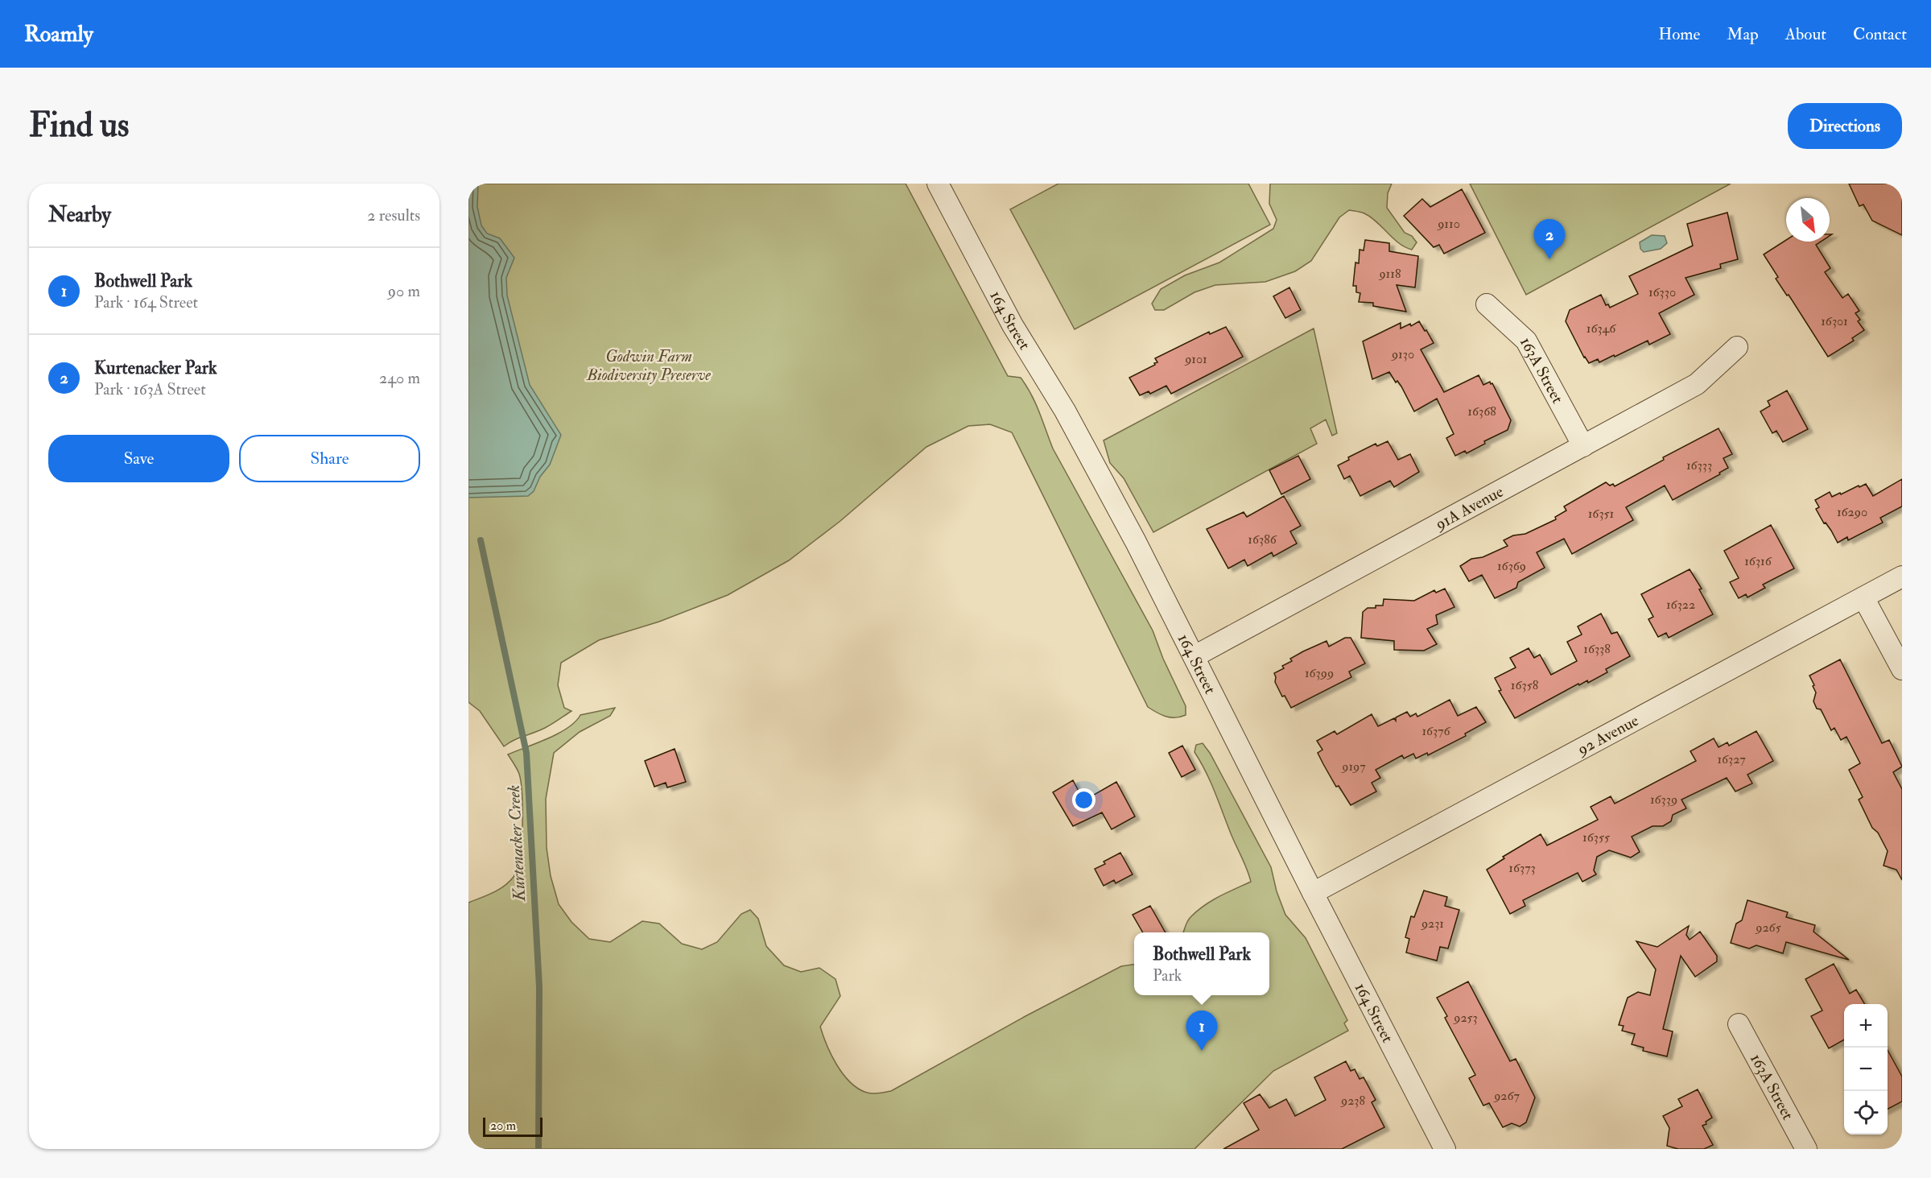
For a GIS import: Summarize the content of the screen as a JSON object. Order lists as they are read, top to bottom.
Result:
{
  "streets": {
    "street": [
      "164 Street",
      "163A Street",
      "91A Avenue",
      "92 Avenue"
    ]
  },
  "crossings": [
    ["164 Street", "91A Avenue"],
    ["164 Street", "92 Avenue"],
    ["163A Street", "91A Avenue"]
  ],
  "water": ["Kurtenacker Creek"],
  "parks": ["Godwin Farm Biodiversity Preserve"],
  "house_numbers": [
    "9110",
    "9118",
    "16330",
    "16301",
    "16346",
    "9130",
    "9101",
    "16368",
    "16333",
    "16290",
    "16351",
    "16386",
    "16316",
    "16369",
    "16322",
    "16338",
    "16399",
    "16358",
    "16376",
    "16327",
    "9197",
    "16339",
    "16355",
    "16373",
    "9231",
    "9265",
    "9253",
    "9267",
    "9238"
  ],
  "scale_bar": "20 m",
  "north": "bottom right",
  "page": {
    "header": "Roamly",
    "nav": [
      "Home",
      "Map",
      "About",
      "Contact"
    ],
    "buttons": [
      "Directions",
      ["Save", "Share"]
    ],
    "title": "Find us",
    "heading": ["Nearby", "2 results"],
    "pins": ["2", "1"],
    "list": [
      {
        "mark": "1",
        "name": "Bothwell Park",
        "note": "Park · 164 Street",
        "value": "90 m"
      },
      {
        "mark": "2",
        "name": "Kurtenacker Park",
        "note": "Park · 163A Street",
        "value": "240 m"
      }
    ],
    "popup": ["Bothwell Park", "Park"],
    "map_buttons": ["+", "−"],
    "scale": "20 m"
  }
}
